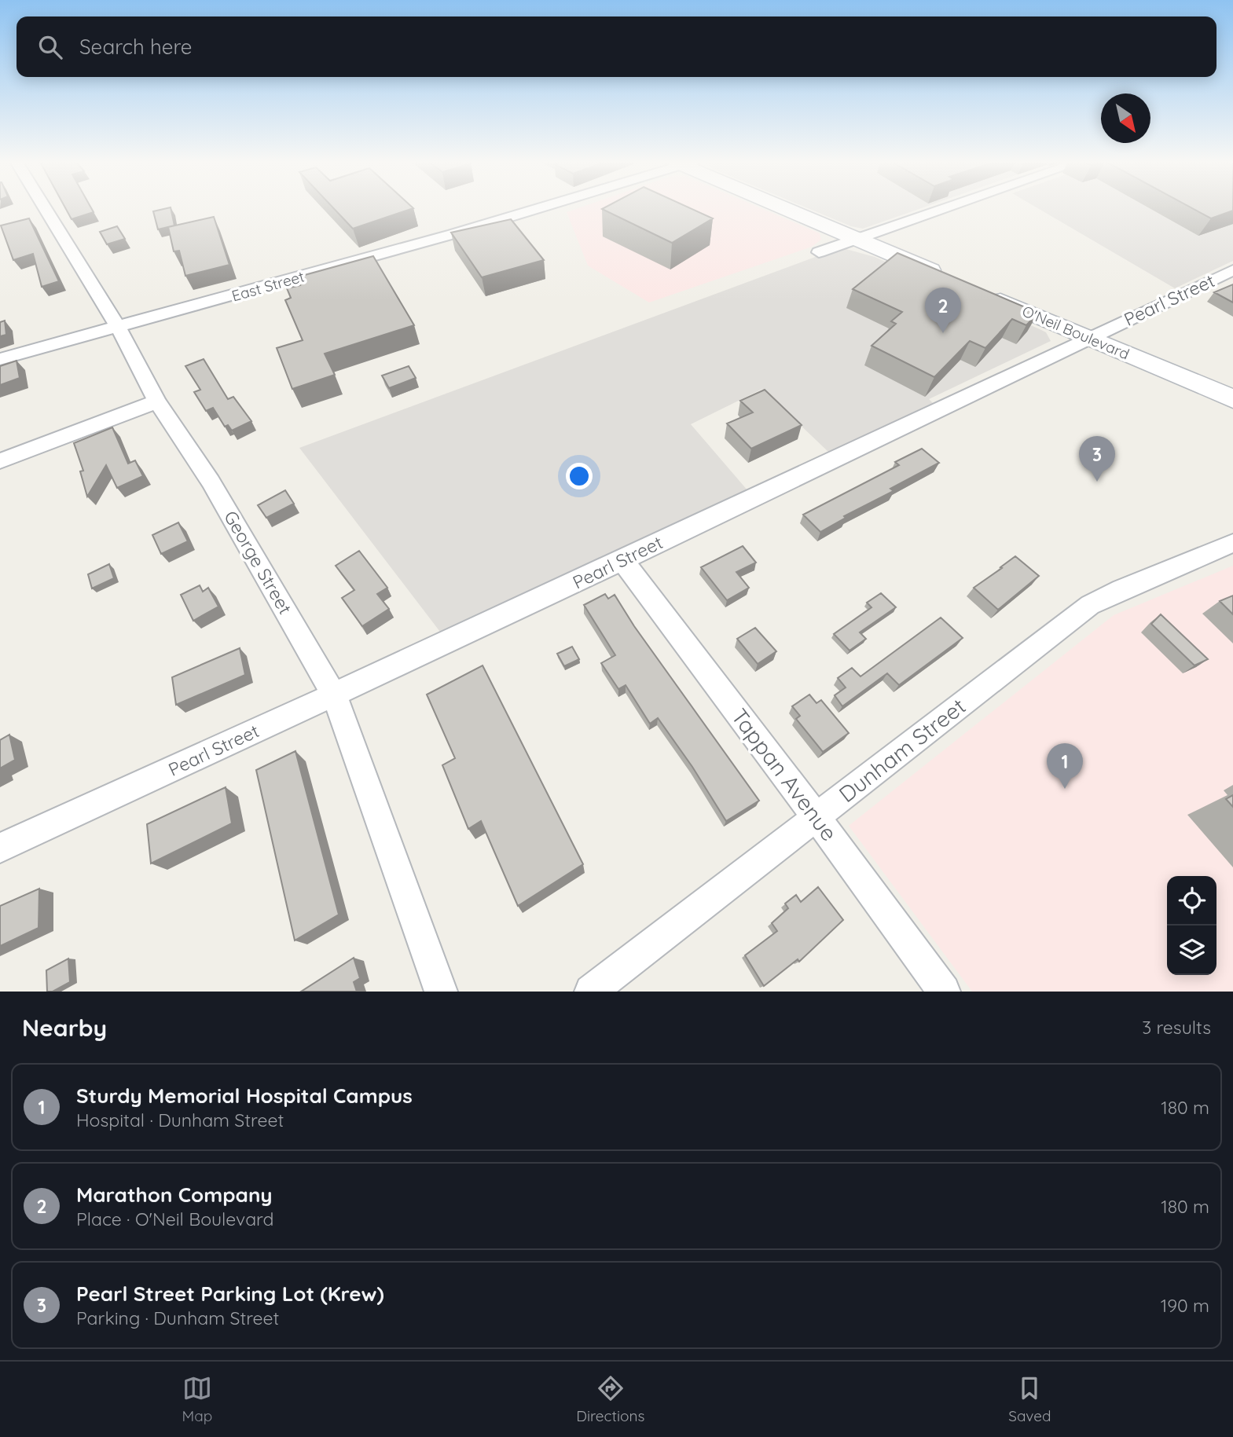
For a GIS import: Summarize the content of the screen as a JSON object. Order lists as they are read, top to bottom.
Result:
{
  "streets": {
    "main road": ["O'Neil Boulevard"],
    "street": [
      "East Street",
      "Pearl Street",
      "George Street",
      "Dunham Street",
      "Tappan Avenue"
    ]
  },
  "crossings": [
    ["East Street", "George Street"],
    ["Pearl Street", "O'Neil Boulevard"],
    ["Pearl Street", "George Street"],
    ["Pearl Street", "Tappan Avenue"],
    ["Dunham Street", "Tappan Avenue"]
  ],
  "north": "bottom right",
  "page": {
    "search": "Search here",
    "pins": ["2", "3", "1"],
    "heading": ["Nearby", "3 results"],
    "list": [
      {
        "mark": "1",
        "name": "Sturdy Memorial Hospital Campus",
        "note": "Hospital · Dunham Street",
        "value": "180 m"
      },
      {
        "mark": "2",
        "name": "Marathon Company",
        "note": "Place · O'Neil Boulevard",
        "value": "180 m"
      },
      {
        "mark": "3",
        "name": "Pearl Street Parking Lot (Krew)",
        "note": "Parking · Dunham Street",
        "value": "190 m"
      }
    ],
    "nav": ["Map", "Directions", "Saved"]
  }
}
